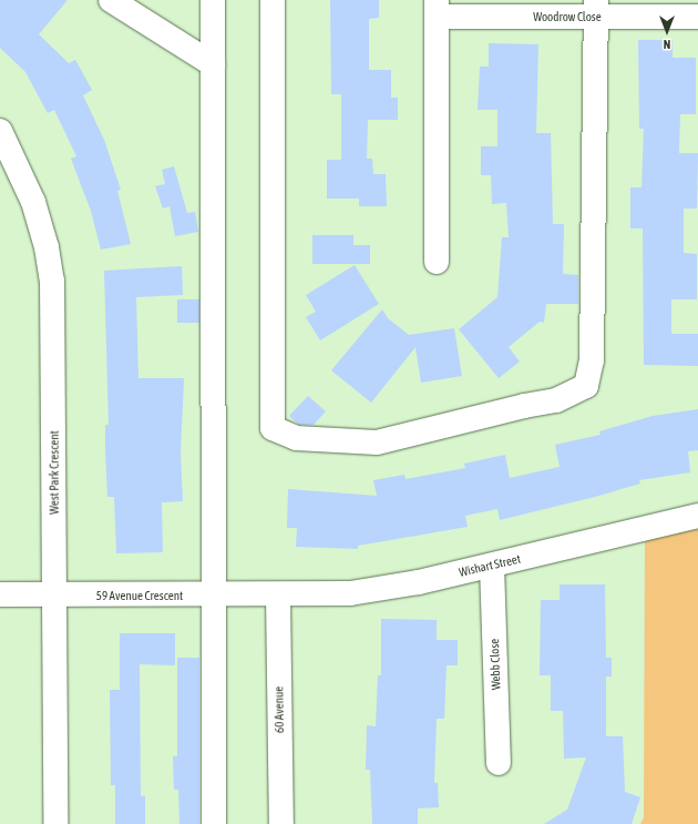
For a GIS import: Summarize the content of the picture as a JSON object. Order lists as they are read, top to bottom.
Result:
{
  "streets": {
    "street": [
      "Woodrow Close",
      "West Park Crescent",
      "Wishart Street",
      "59 Avenue Crescent",
      "Webb Close",
      "60 Avenue"
    ]
  },
  "crossings": [
    ["West Park Crescent", "59 Avenue Crescent"],
    ["Wishart Street", "59 Avenue Crescent"],
    ["Wishart Street", "Webb Close"],
    ["Wishart Street", "60 Avenue"],
    ["59 Avenue Crescent", "60 Avenue"]
  ],
  "north": "bottom"
}
